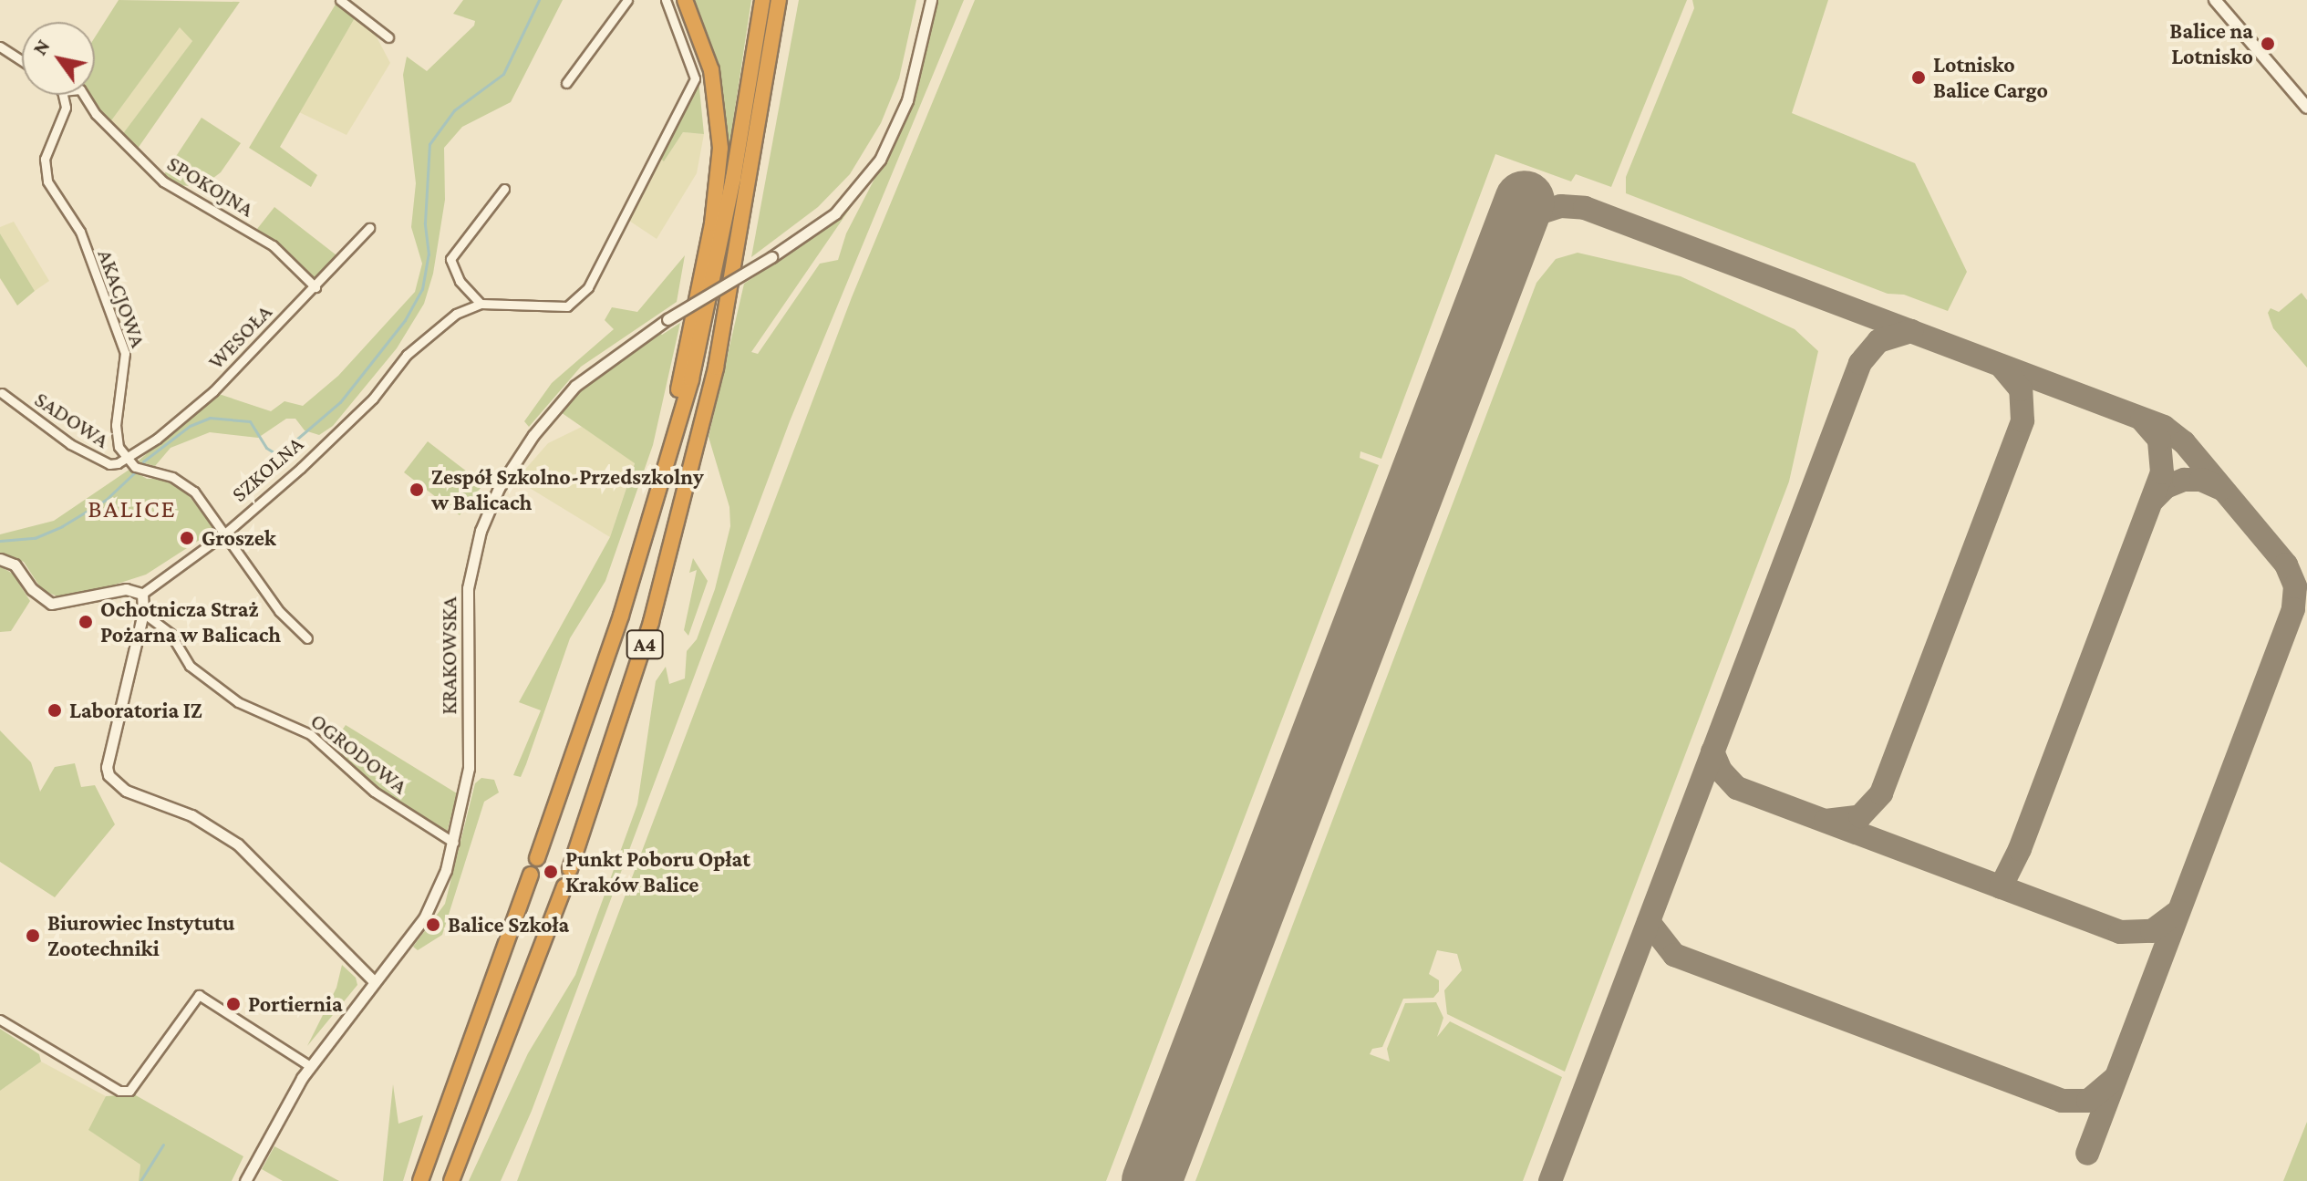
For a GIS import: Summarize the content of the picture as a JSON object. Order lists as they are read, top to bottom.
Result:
{
  "streets": {
    "highway": ["A4"],
    "street": [
      "SPOKOJNA",
      "AKACJOWA",
      "WESOŁA",
      "SADOWA",
      "SZKOLNA",
      "KRAKOWSKA",
      "OGRODOWA"
    ]
  },
  "crossings": [
    ["SPOKOJNA", "WESOŁA"],
    ["AKACJOWA", "WESOŁA"],
    ["AKACJOWA", "SADOWA"],
    ["WESOŁA", "SADOWA"],
    ["KRAKOWSKA", "OGRODOWA"]
  ],
  "districts": ["BALICE"],
  "places": [
    "Balice na Lotnisko",
    "Lotnisko Balice Cargo",
    "Zespół Szkolno-Przedszkolny w Balicach",
    "Groszek",
    "Ochotnicza Straż Pożarna w Balicach",
    "Laboratoria IZ",
    "Punkt Poboru Opłat Kraków Balice",
    "Balice Szkoła",
    "Biurowiec Instytutu Zootechniki",
    "Portiernia"
  ],
  "north": "top left"
}
